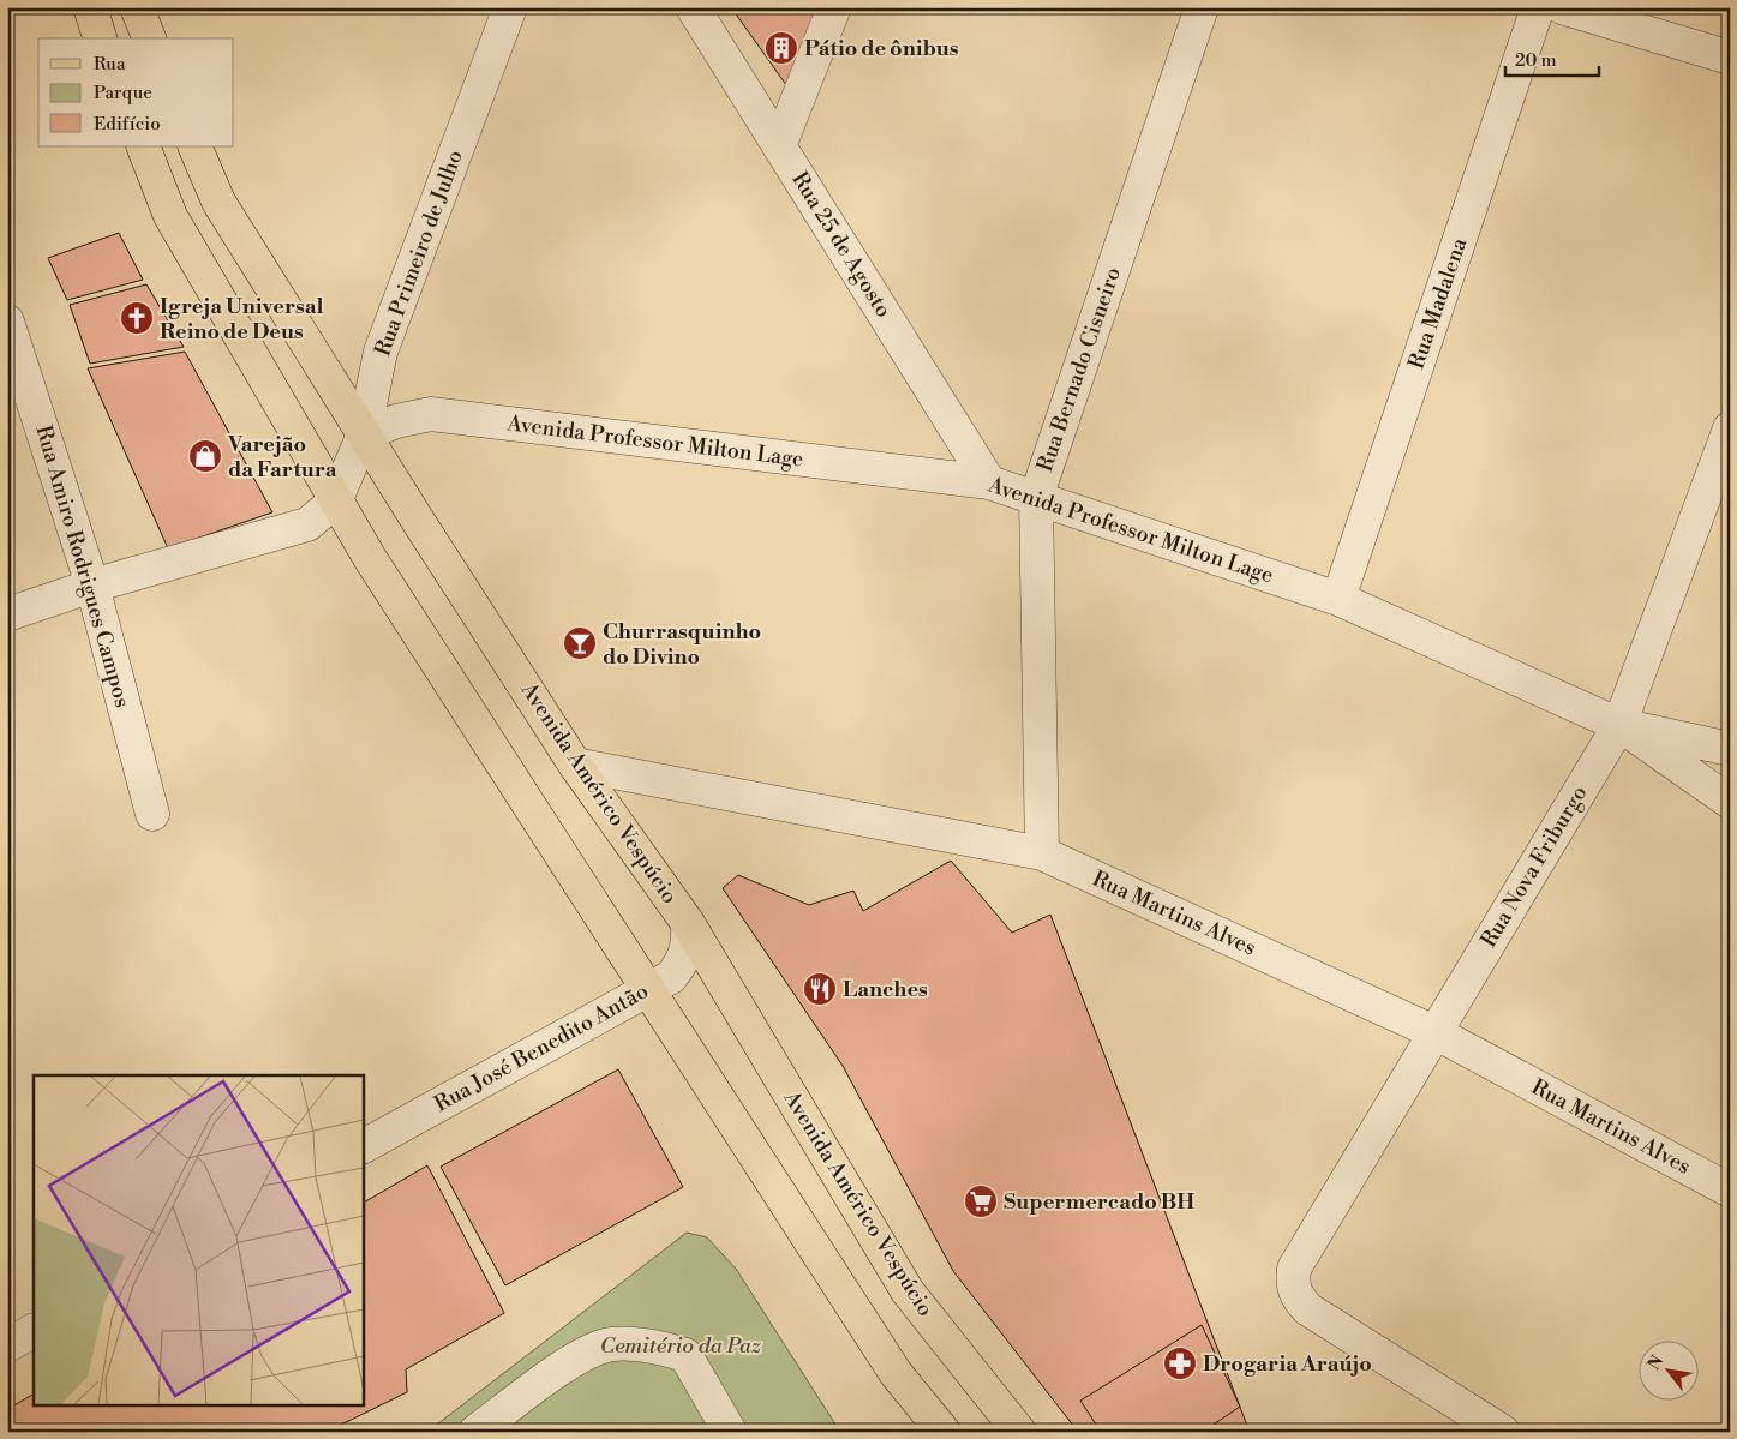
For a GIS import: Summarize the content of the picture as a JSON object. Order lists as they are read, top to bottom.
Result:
{
  "streets": {
    "main road": ["Avenida Américo Vespúcio"],
    "street": [
      "Rua 25 de Agosto",
      "Rua Primeiro de Julho",
      "Rua Madalena",
      "Rua Bernado Cisneiro",
      "Avenida Professor Milton Lage",
      "Rua Amiro Rodrigues Campos",
      "Rua Nova Friburgo",
      "Rua Martins Alves",
      "Rua José Benedito Antão"
    ]
  },
  "crossings": [
    ["Rua 25 de Agosto", "Avenida Professor Milton Lage"],
    ["Rua Primeiro de Julho", "Avenida Professor Milton Lage"],
    ["Rua Primeiro de Julho", "Avenida Américo Vespúcio"],
    ["Rua Madalena", "Avenida Professor Milton Lage"],
    ["Rua Bernado Cisneiro", "Avenida Professor Milton Lage"],
    ["Rua Bernado Cisneiro", "Rua Martins Alves"],
    ["Avenida Professor Milton Lage", "Avenida Américo Vespúcio"],
    ["Avenida Professor Milton Lage", "Rua Nova Friburgo"],
    ["Avenida Américo Vespúcio", "Rua Martins Alves"],
    ["Avenida Américo Vespúcio", "Rua José Benedito Antão"],
    ["Rua Nova Friburgo", "Rua Martins Alves"]
  ],
  "parks": ["Cemitério da Paz"],
  "places": {
    "building": ["Pátio de ônibus"],
    "church": ["Igreja Universal Reino de Deus"],
    "shop": ["Varejão da Fartura"],
    "bar": ["Churrasquinho do Divino"],
    "restaurant": ["Lanches"],
    "supermarket": ["Supermercado BH"],
    "pharmacy": ["Drogaria Araújo"]
  },
  "legend": ["Rua", "Parque", "Edifício"],
  "scale_bar": "20 m",
  "north": "top left"
}
